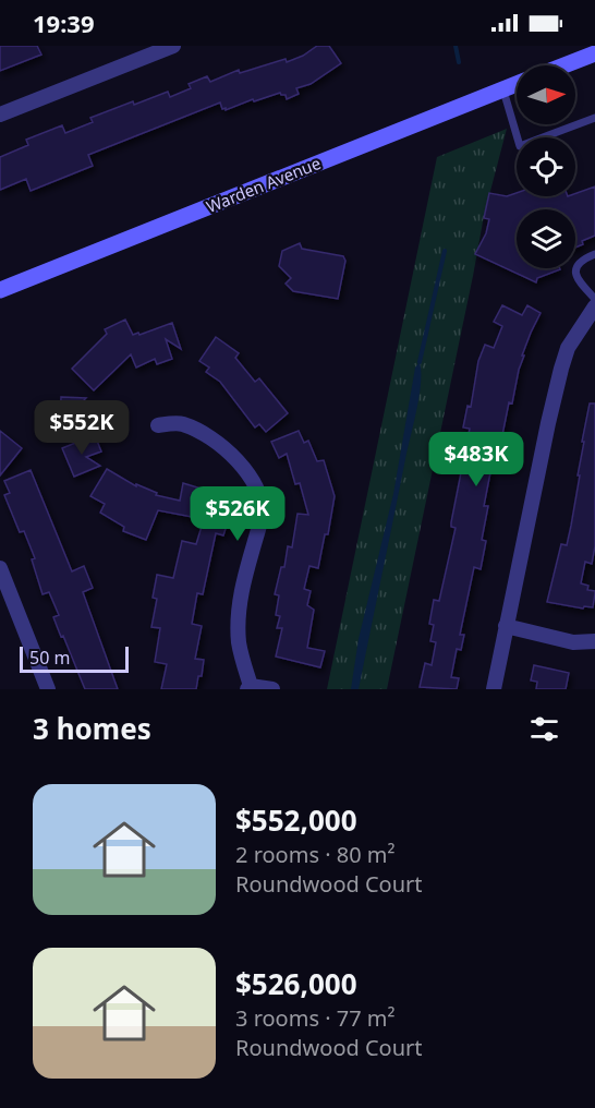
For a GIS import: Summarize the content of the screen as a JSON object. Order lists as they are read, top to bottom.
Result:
{
  "streets": {
    "main road": ["Warden Avenue"]
  },
  "scale_bar": "50 m",
  "north": "right",
  "page": {
    "status": "19:39",
    "price": ["$552K", "$483K", "$526K"],
    "scale": "50 m",
    "heading": "3 homes",
    "list": [
      {
        "name": "$552,000",
        "note": "2 rooms · 80 m² · Roundwood Court"
      },
      {
        "name": "$526,000",
        "note": "3 rooms · 77 m² · Roundwood Court"
      }
    ]
  }
}
